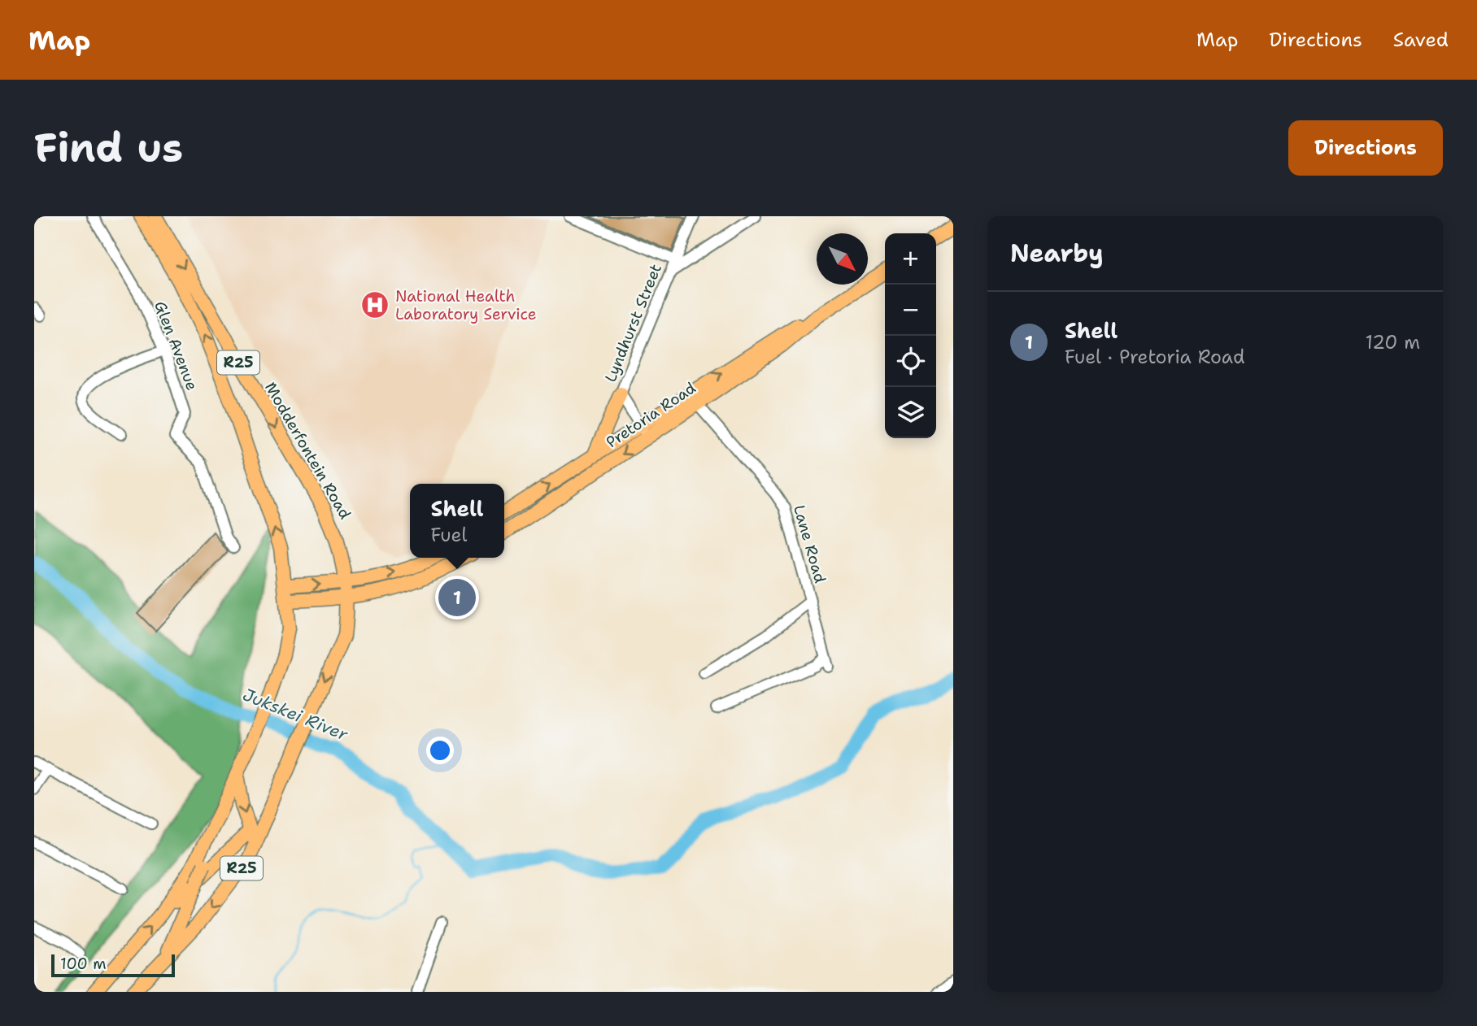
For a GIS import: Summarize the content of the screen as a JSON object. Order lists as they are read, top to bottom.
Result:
{
  "streets": {
    "main road": ["R25", "Pretoria Road", "Modderfontein Road"],
    "street": ["Lyndhurst Street", "Glen Avenue", "Lane Road"]
  },
  "crossings": [
    ["Lyndhurst Street", "Pretoria Road"],
    ["Pretoria Road", "Lane Road"]
  ],
  "water": ["Jukskei River"],
  "places": {
    "hospital": ["National Health Laboratory Service"]
  },
  "scale_bar": "100 m",
  "north": "bottom right",
  "page": {
    "header": "Map",
    "nav": ["Map", "Directions", "Saved"],
    "buttons": "Directions",
    "title": "Find us",
    "heading": "Nearby",
    "map_buttons": ["+", "−"],
    "list": [
      {
        "mark": "1",
        "name": "Shell",
        "note": "Fuel · Pretoria Road",
        "value": "120 m"
      }
    ],
    "popup": ["Shell", "Fuel"],
    "pins": "1",
    "scale": "100 m"
  }
}
